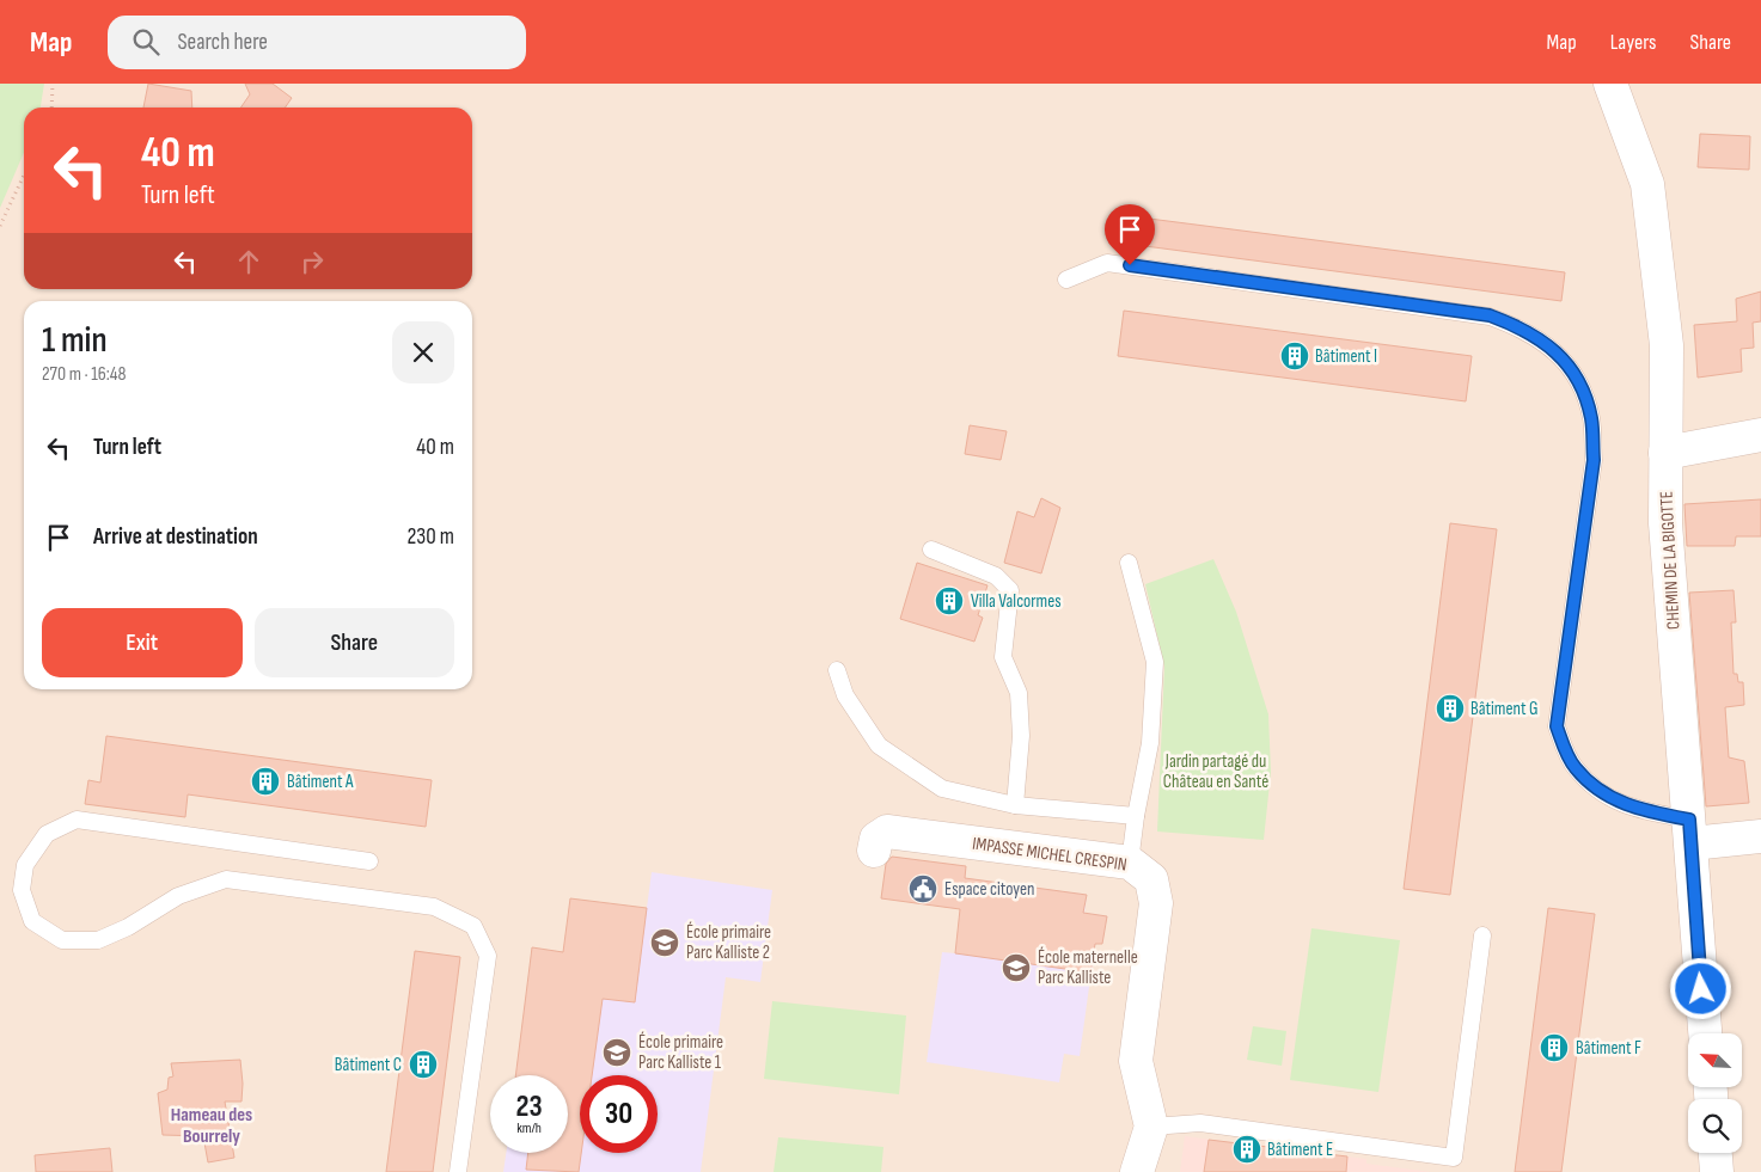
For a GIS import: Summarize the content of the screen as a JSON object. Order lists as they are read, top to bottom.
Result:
{
  "streets": {
    "street": ["CHEMIN DE LA BIGOTTE", "IMPASSE MICHEL CRESPIN"]
  },
  "districts": ["Hameau des Bourrely"],
  "parks": ["Jardin partagé du Château en Santé"],
  "places": {
    "building": [
      "Bâtiment I",
      "Villa Valcormes",
      "Bâtiment G",
      "Bâtiment A",
      "Bâtiment F",
      "Bâtiment C",
      "Bâtiment E"
    ],
    "public building": ["Espace citoyen"],
    "school or university": ["École primaire Parc Kalliste 2", "École maternelle Parc Kalliste", "École primaire Parc Kalliste 1"]
  },
  "north": "top left",
  "page": {
    "header": "Map",
    "search": "Search here",
    "nav": ["Map", "Layers", "Share"],
    "turn": ["40 m", "Turn left"],
    "heading": ["1 min", "270 m · 16:48"],
    "list": [
      {
        "name": "Turn left",
        "value": "40 m"
      },
      {
        "name": "Arrive at destination",
        "value": "230 m"
      }
    ],
    "buttons": ["Exit", "Share"],
    "speed": "23 km/h",
    "limit": "30"
  }
}
